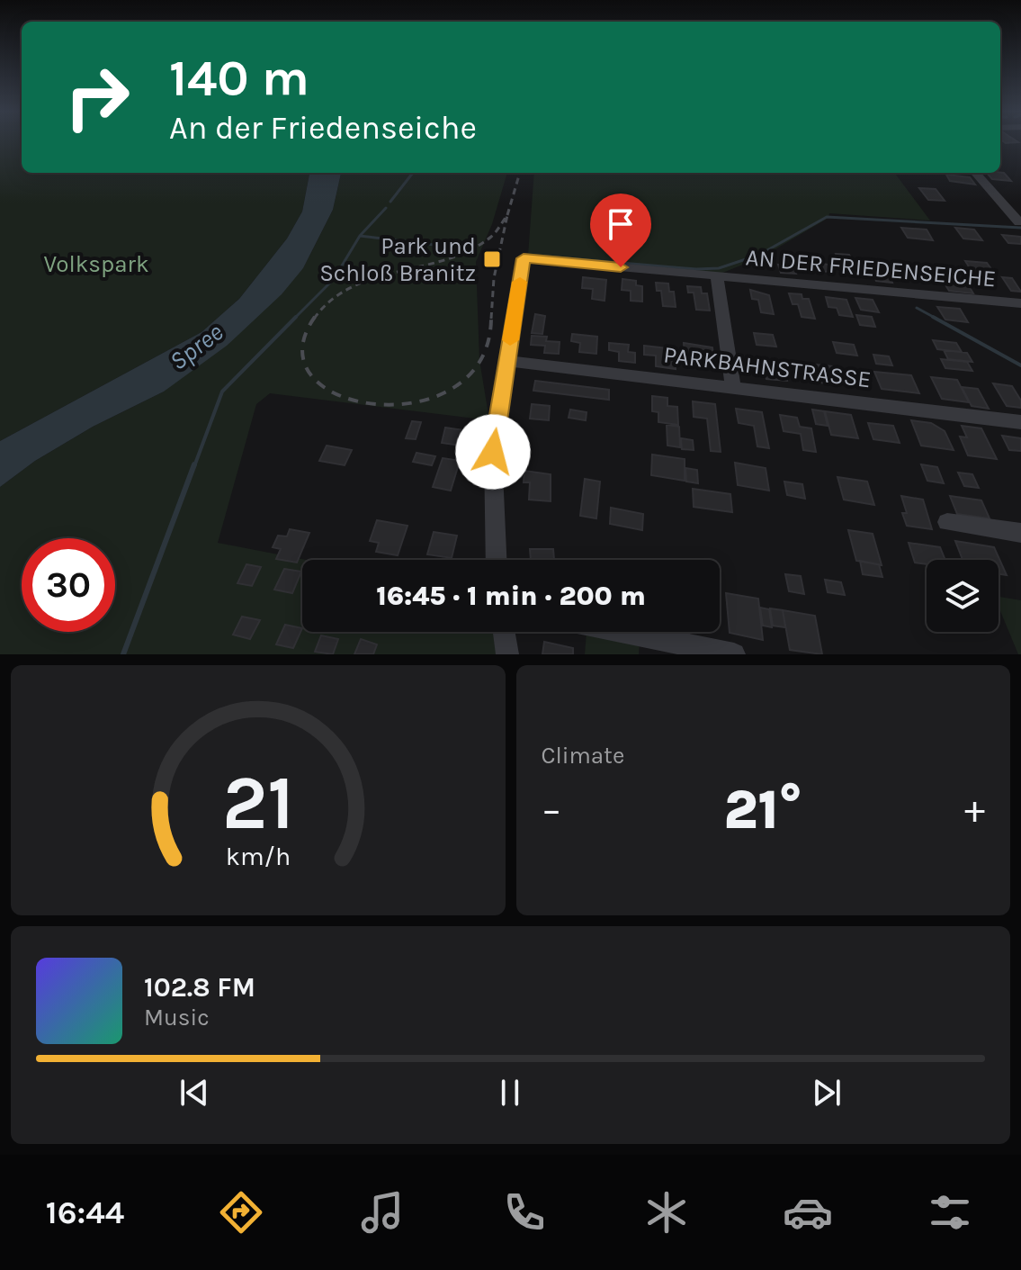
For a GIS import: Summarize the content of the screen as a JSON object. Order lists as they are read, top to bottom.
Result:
{
  "streets": {
    "street": ["AN DER FRIEDENSEICHE", "PARKBAHNSTRASSE"]
  },
  "crossings": [
    ["AN DER FRIEDENSEICHE", "PARKBAHNSTRASSE"]
  ],
  "water": ["Spree"],
  "parks": ["Volkspark"],
  "places": {
    "transit": ["Park und Schloß Branitz"]
  },
  "page": {
    "turn": ["140 m", "An der Friedenseiche"],
    "limit": "30",
    "trip": "16:45 · 1 min · 200 m",
    "tile": "Climate",
    "heat": ["−", "21°", "+"],
    "song": ["102.8 FM", "Music"],
    "tabs": "16:44",
    "gauge": ["21", "km/h"]
  }
}
